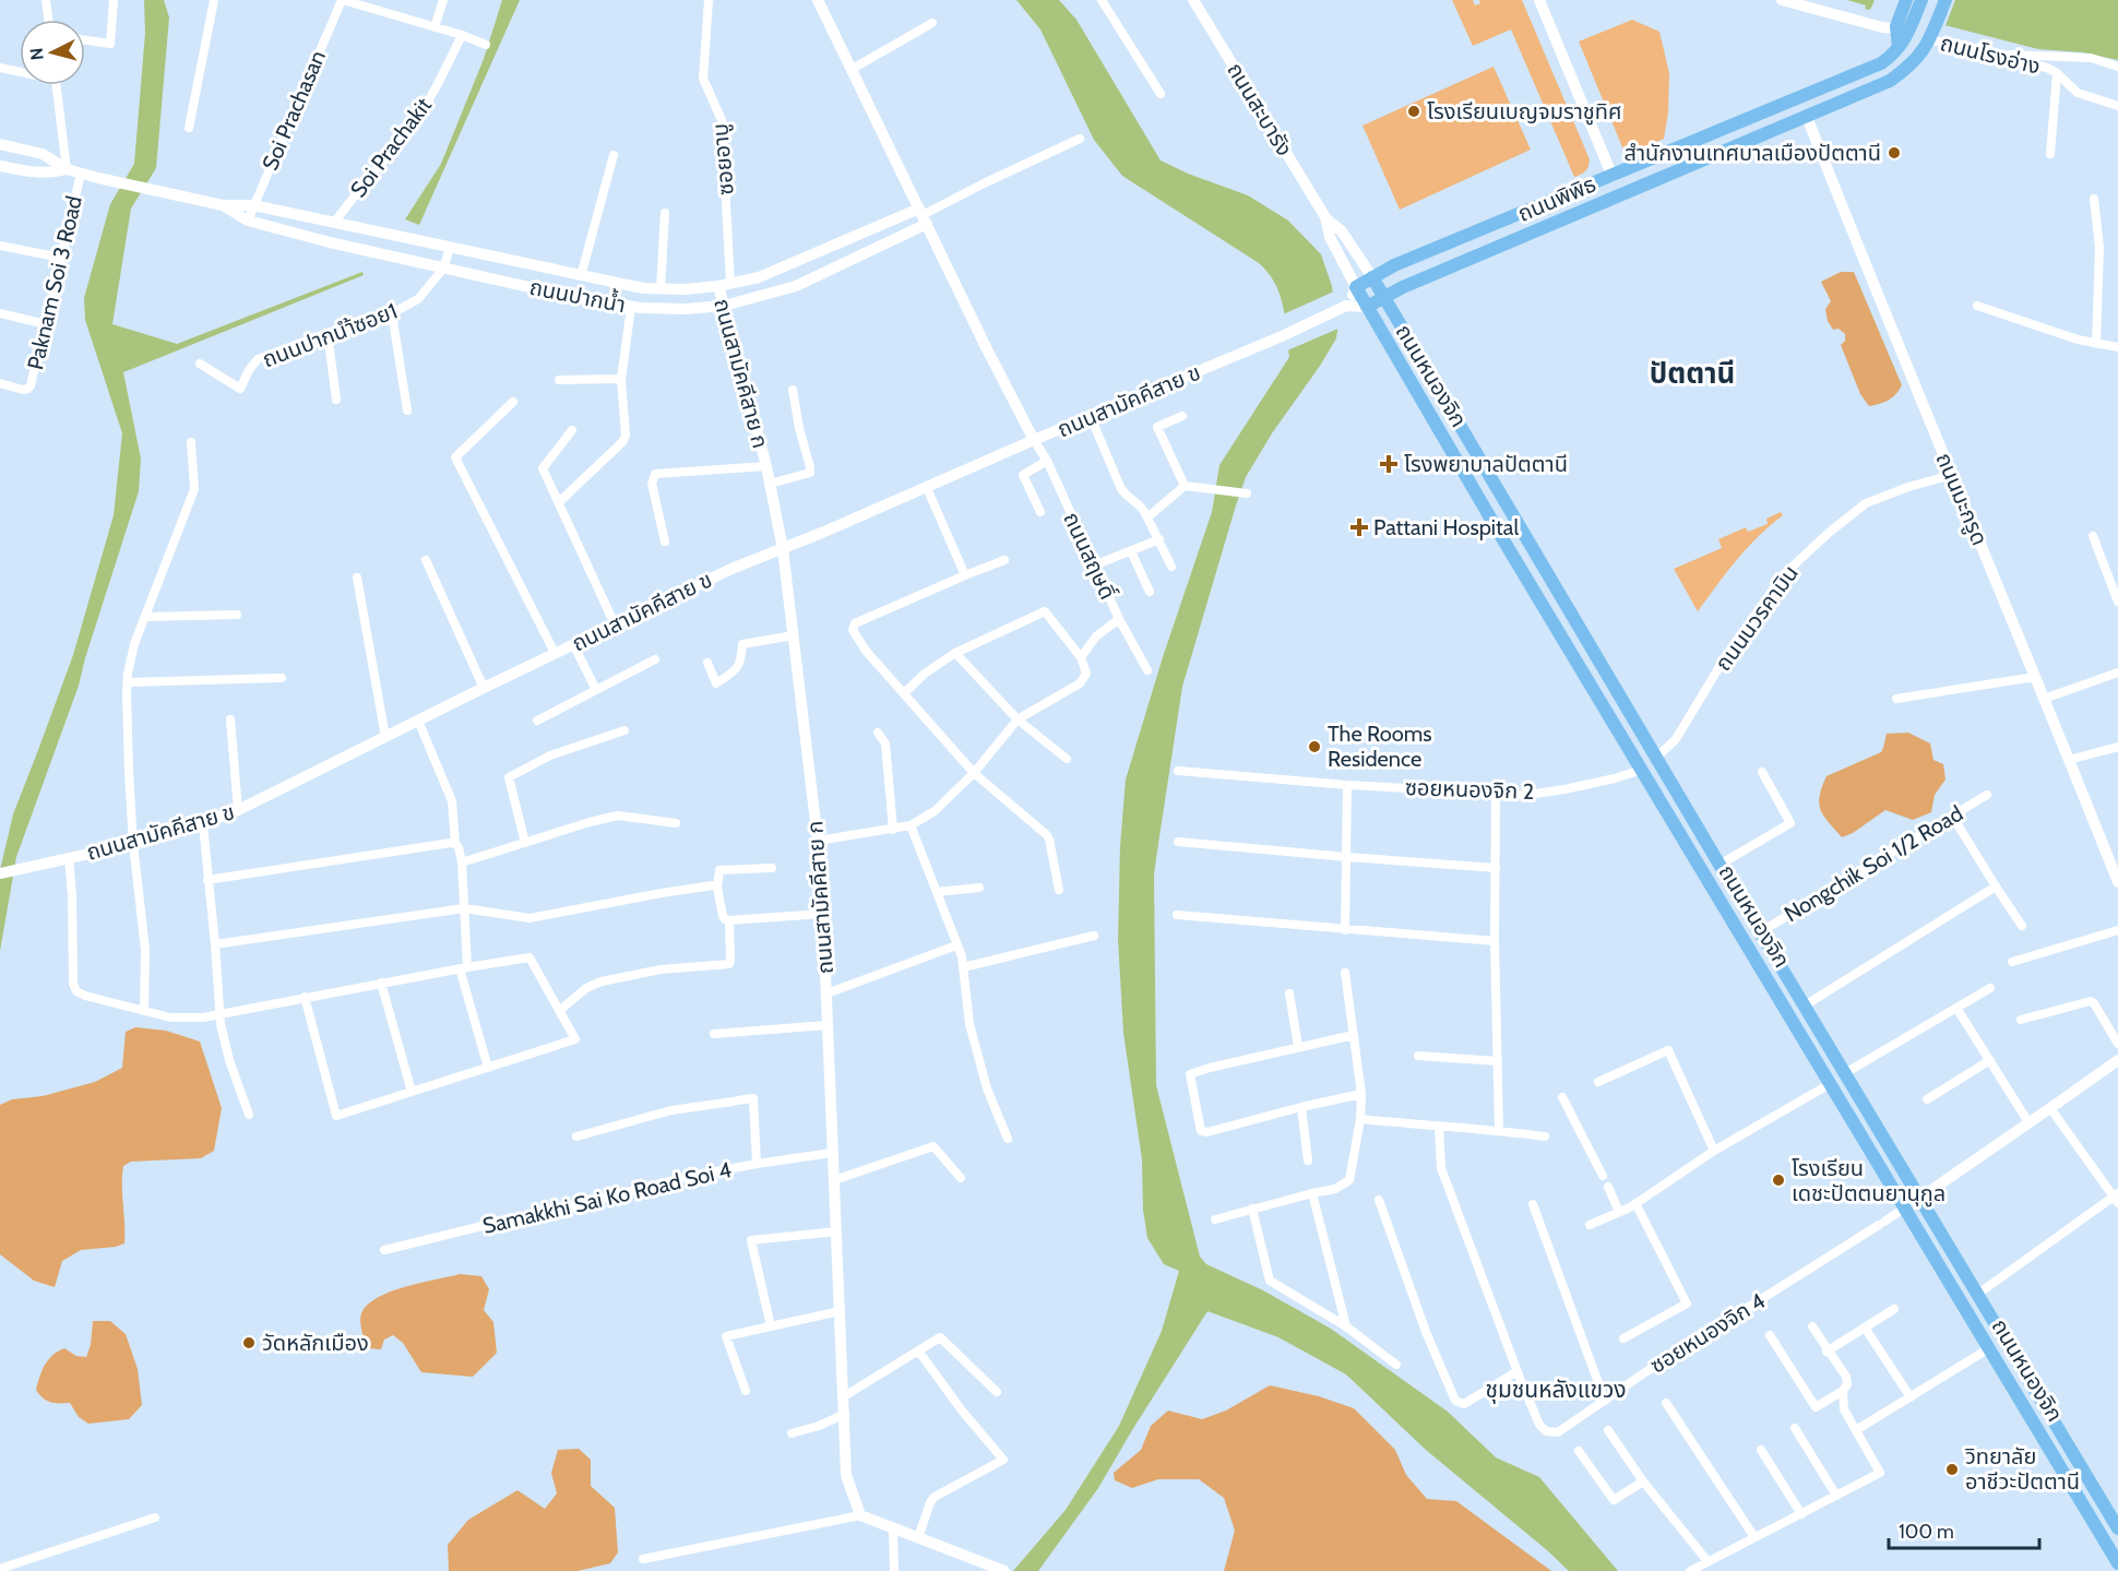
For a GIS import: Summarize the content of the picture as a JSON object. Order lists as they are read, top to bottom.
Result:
{
  "streets": {
    "main road": ["ถนนพิพิธ", "ถนนหนองจิก"],
    "street": [
      "ถนนโรงอ่าง",
      "ถนนสะบารัง",
      "Soi Prachasan",
      "Soi Prachakit",
      "ซอยอาบู",
      "Paknam Soi 3 Road",
      "ถนนปากน้ำ",
      "ถนนปากนำ้ซอย1",
      "ถนนสามัคคีสาย ก",
      "ถนนสามัคคีสาย ข",
      "ถนนมะกรูด",
      "ถนนสฤษดิ์",
      "ถนนนวรคามิน",
      "ซอยหนองจิก 2",
      "Nongchik Soi 1/2 Road",
      "Samakkhi Sai Ko Road Soi 4",
      "ซอยหนองจิก 4"
    ]
  },
  "crossings": [
    ["ถนนโรงอ่าง", "ถนนพิพิธ"],
    ["Soi Prachasan", "ถนนปากน้ำ"],
    ["Soi Prachakit", "ถนนปากน้ำ"],
    ["ซอยอาบู", "ถนนปากน้ำ"],
    ["ซอยอาบู", "ถนนสามัคคีสาย ก"],
    ["ถนนพิพิธ", "ถนนหนองจิก"],
    ["ถนนพิพิธ", "ถนนมะกรูด"],
    ["Paknam Soi 3 Road", "ถนนปากน้ำ"],
    ["ถนนปากน้ำ", "ถนนปากนำ้ซอย1"],
    ["ถนนปากน้ำ", "ถนนสามัคคีสาย ก"],
    ["ถนนสามัคคีสาย ก", "ถนนสามัคคีสาย ข"],
    ["ถนนสามัคคีสาย ก", "Samakkhi Sai Ko Road Soi 4"],
    ["ถนนหนองจิก", "ถนนนวรคามิน"],
    ["ถนนหนองจิก", "ซอยหนองจิก 2"],
    ["ถนนหนองจิก", "Nongchik Soi 1/2 Road"],
    ["ถนนหนองจิก", "ซอยหนองจิก 4"],
    ["ถนนสามัคคีสาย ข", "ถนนสฤษดิ์"],
    ["ถนนมะกรูด", "ถนนนวรคามิน"]
  ],
  "districts": ["ปัตตานี", "ชุมชนหลังแขวง"],
  "places": {
    "other": [
      "โรงเรียนเบญจมราชูทิศ",
      "สำนักงานเทศบาลเมืองปัตตานี",
      "The Rooms Residence",
      "โรงเรียน เดชะปัตตนยานุกูล",
      "วัดหลักเมือง",
      "วิทยาลัย อาชีวะปัตตานี"
    ],
    "health": ["โรงพยาบาลปัตตานี", "Pattani Hospital"]
  },
  "scale_bar": "100 m",
  "north": "left"
}
